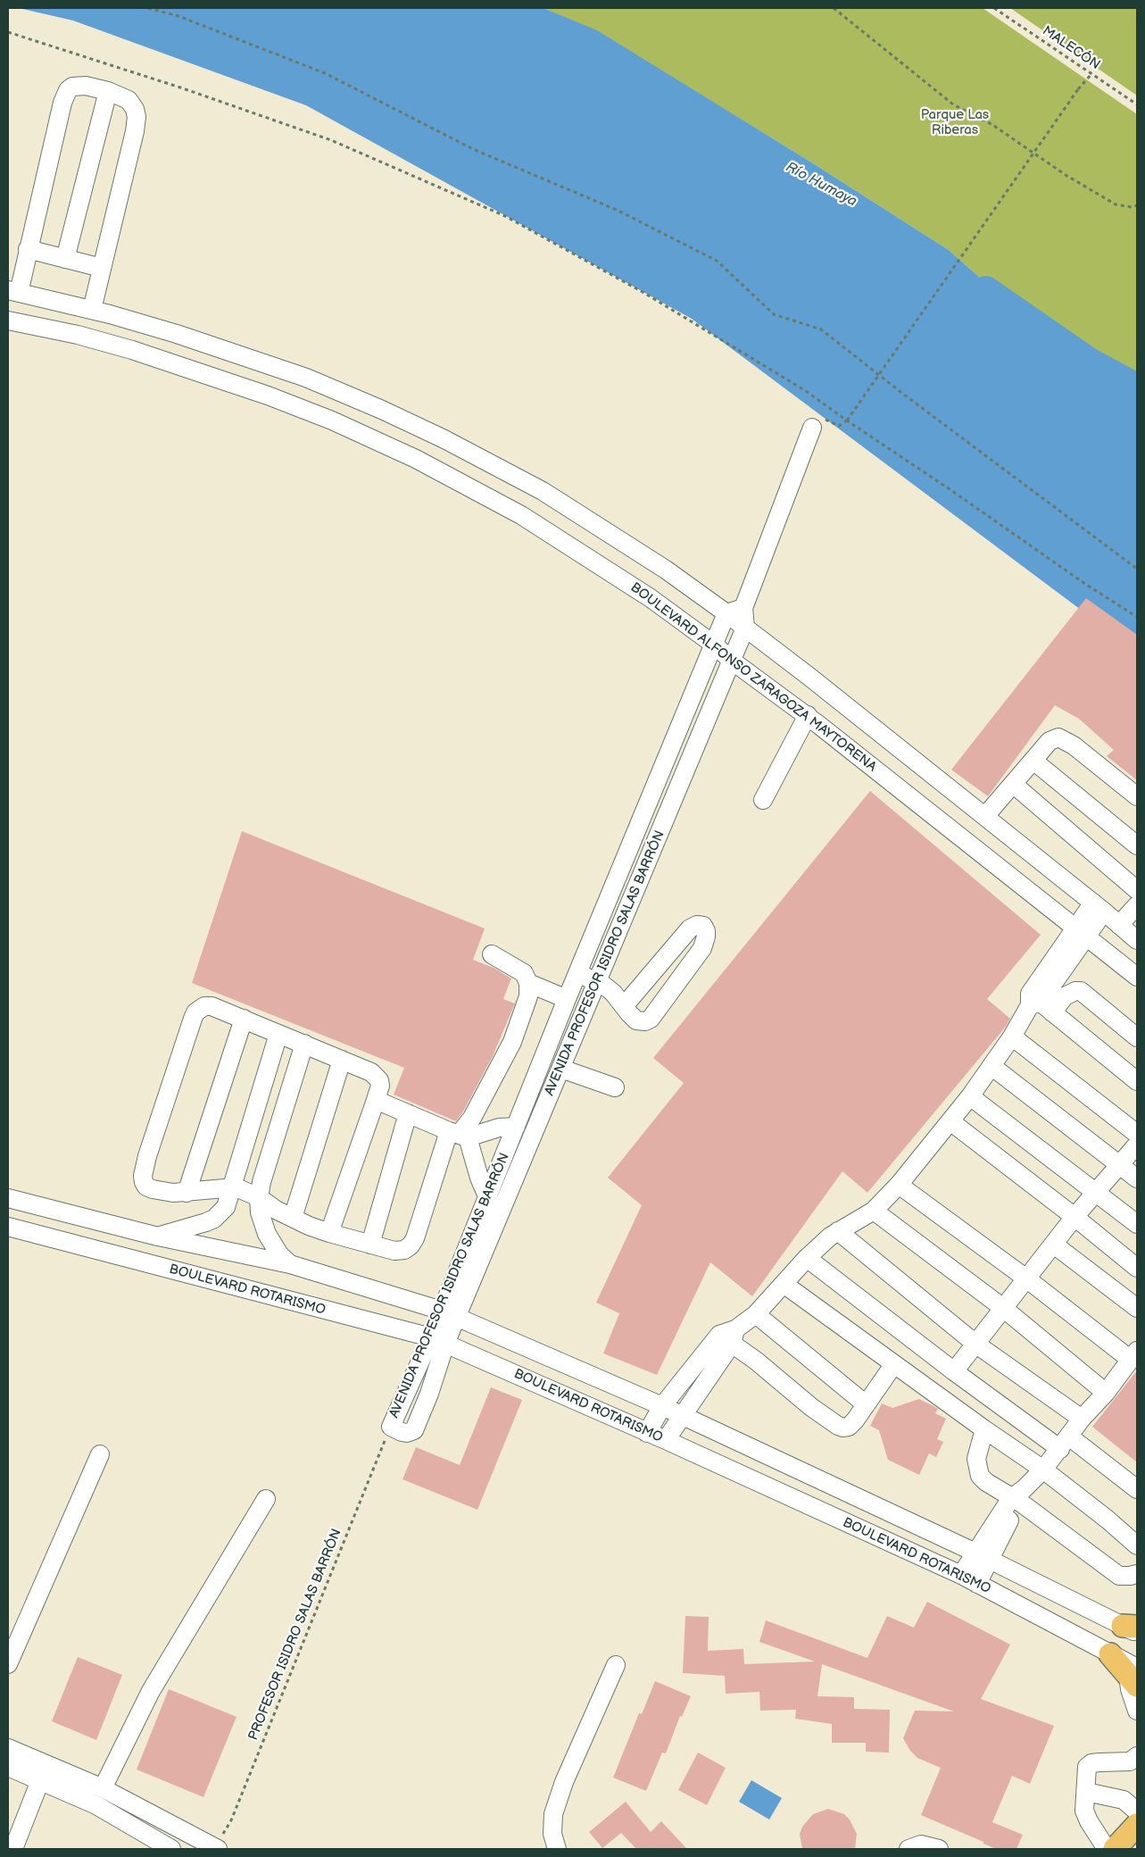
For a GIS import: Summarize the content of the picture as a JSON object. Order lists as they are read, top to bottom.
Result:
{
  "streets": {
    "street": ["BOULEVARD ALFONSO ZARAGOZA MAYTORENA", "AVENIDA PROFESOR ISIDRO SALAS BARRÓN", "BOULEVARD ROTARISMO"],
    "path": ["MALECÓN", "PROFESOR ISIDRO SALAS BARRÓN"]
  },
  "crossings": [
    ["BOULEVARD ALFONSO ZARAGOZA MAYTORENA", "AVENIDA PROFESOR ISIDRO SALAS BARRÓN"],
    ["AVENIDA PROFESOR ISIDRO SALAS BARRÓN", "BOULEVARD ROTARISMO"],
    ["AVENIDA PROFESOR ISIDRO SALAS BARRÓN", "PROFESOR ISIDRO SALAS BARRÓN"]
  ],
  "water": ["Río Humaya"],
  "parks": ["Parque Las Riberas"]
}
